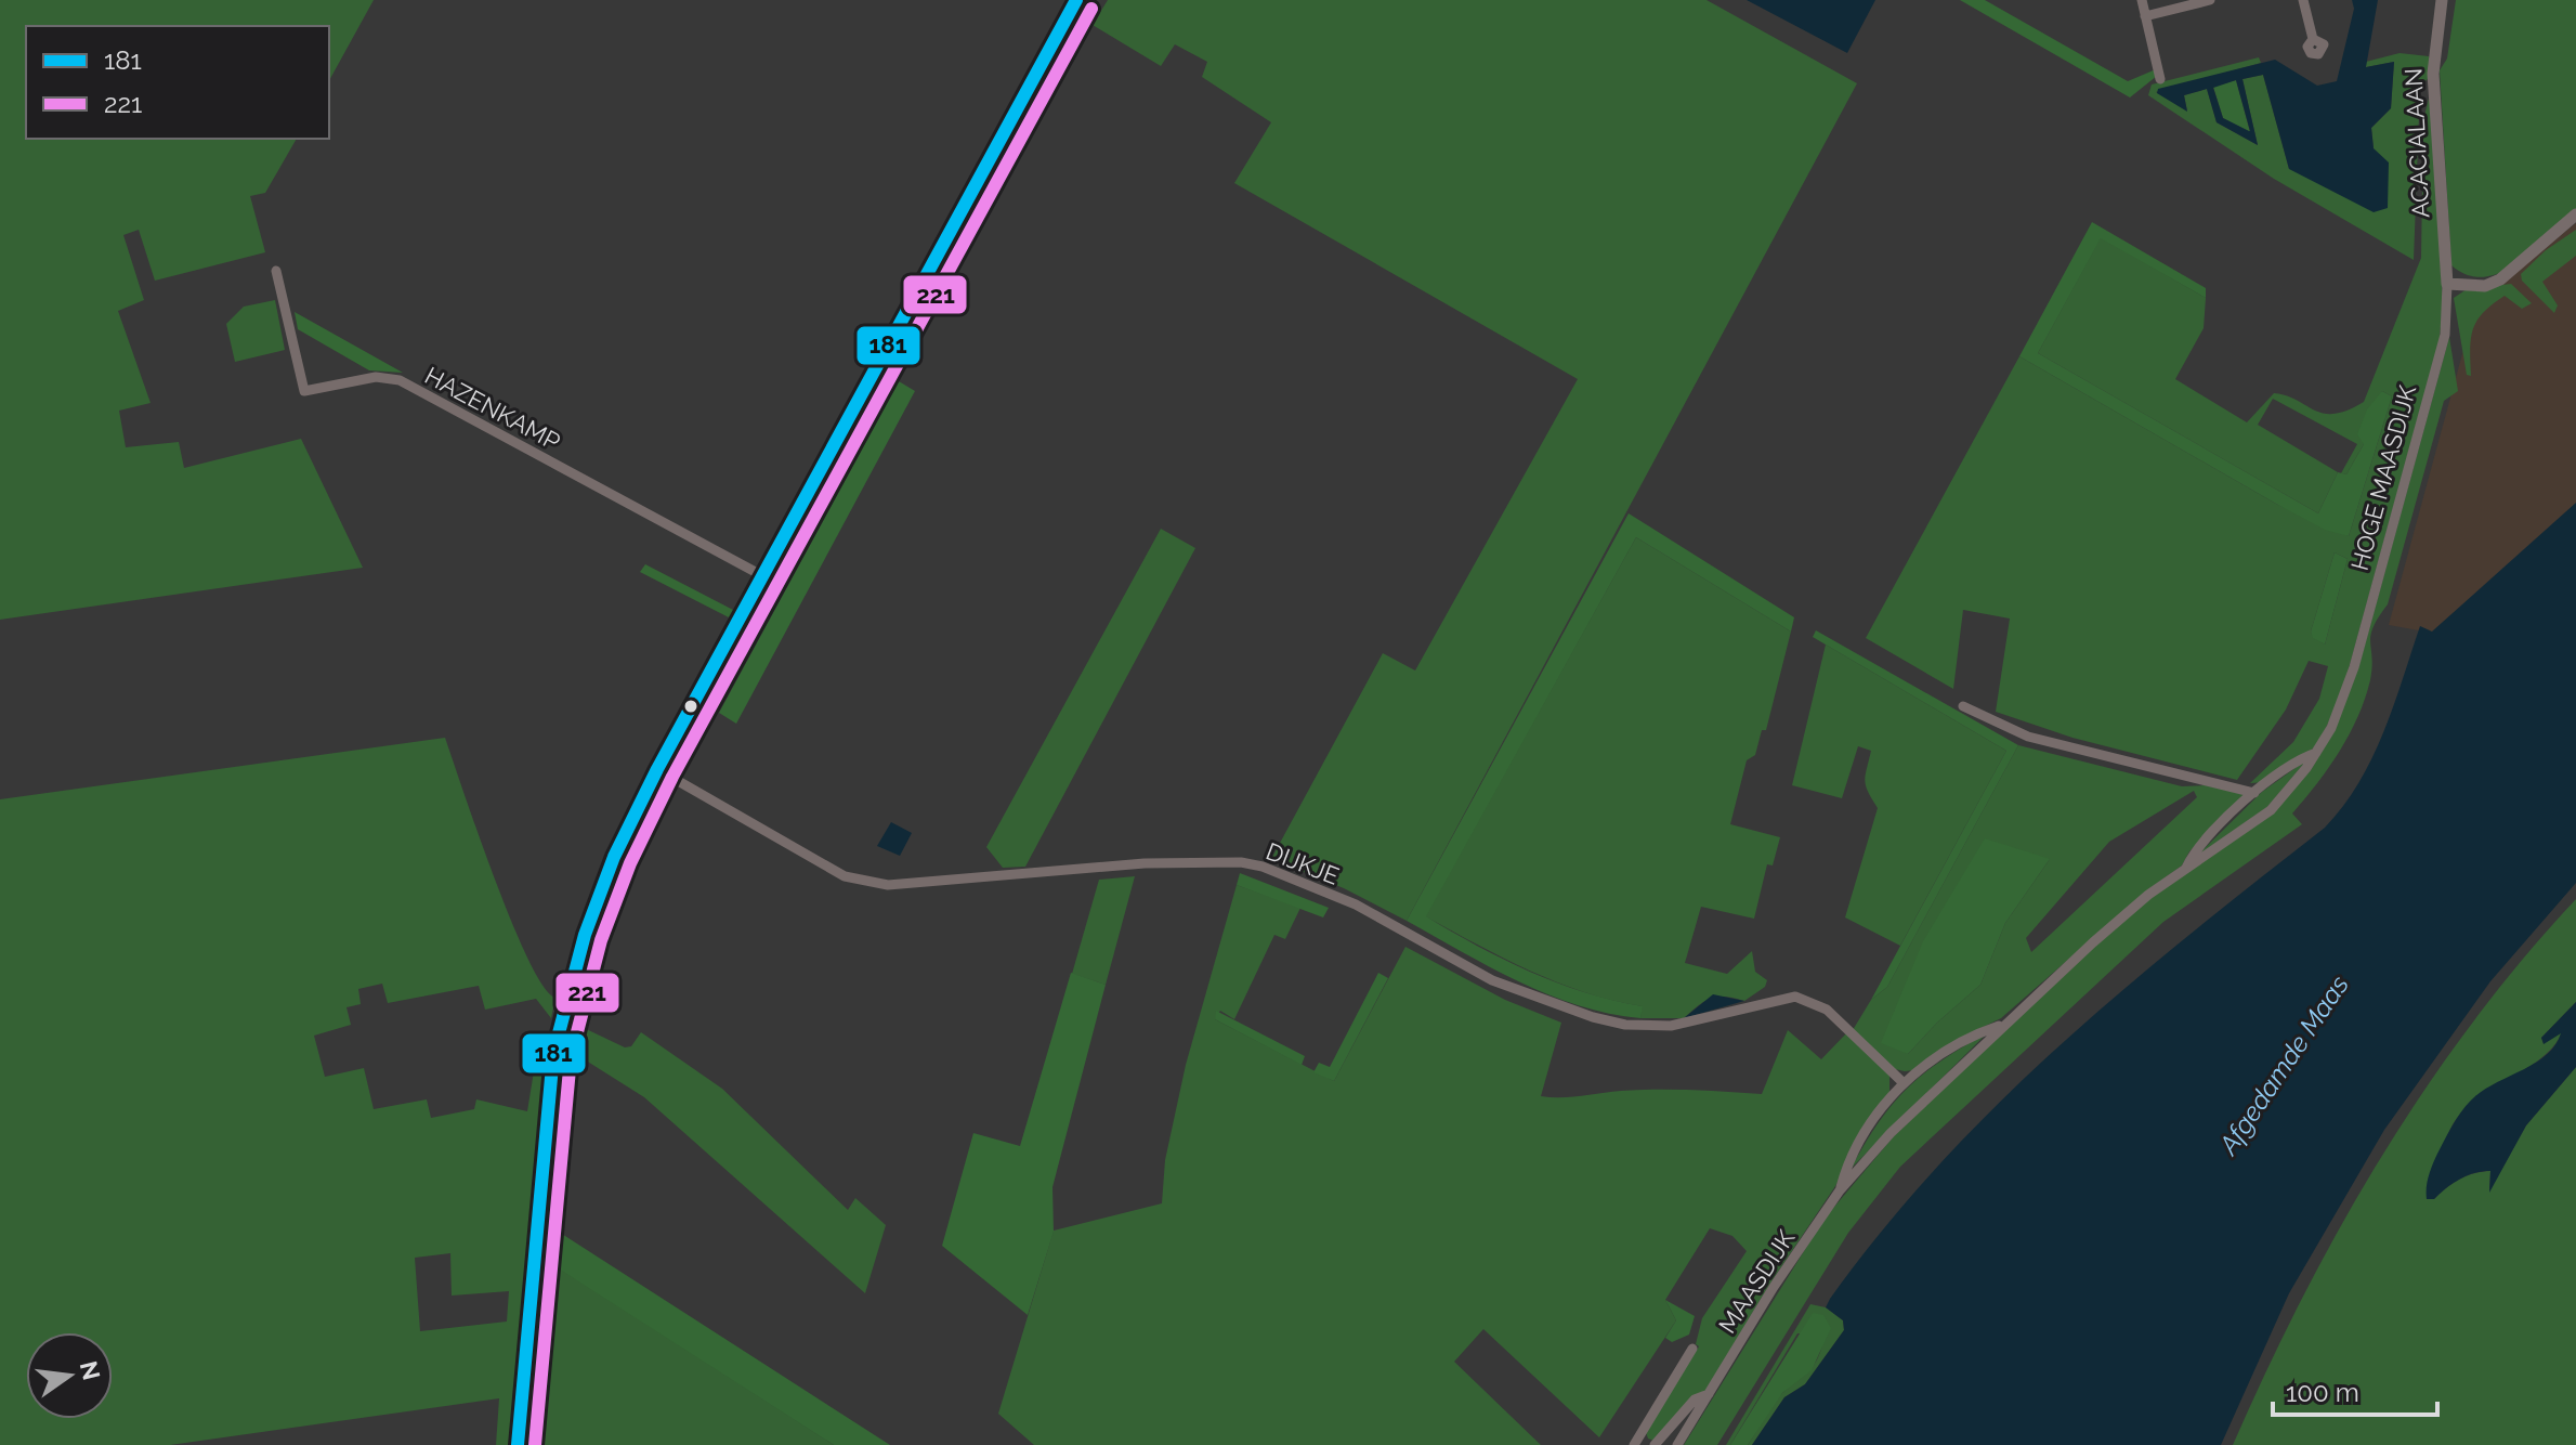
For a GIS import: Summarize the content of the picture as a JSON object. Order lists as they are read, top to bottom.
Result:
{
  "streets": {
    "street": [
      "ACACIALAAN",
      "HAZENKAMP",
      "HOGE MAASDIJK",
      "DIJKJE",
      "MAASDIJK"
    ]
  },
  "crossings": [
    ["ACACIALAAN", "HOGE MAASDIJK"],
    ["HOGE MAASDIJK", "MAASDIJK"],
    ["DIJKJE", "MAASDIJK"]
  ],
  "water": ["Afgedamde Maas"],
  "lines": ["transit line 181", "transit line 221"],
  "legend": ["181", "221"],
  "scale_bar": "100 m",
  "north": "right"
}
